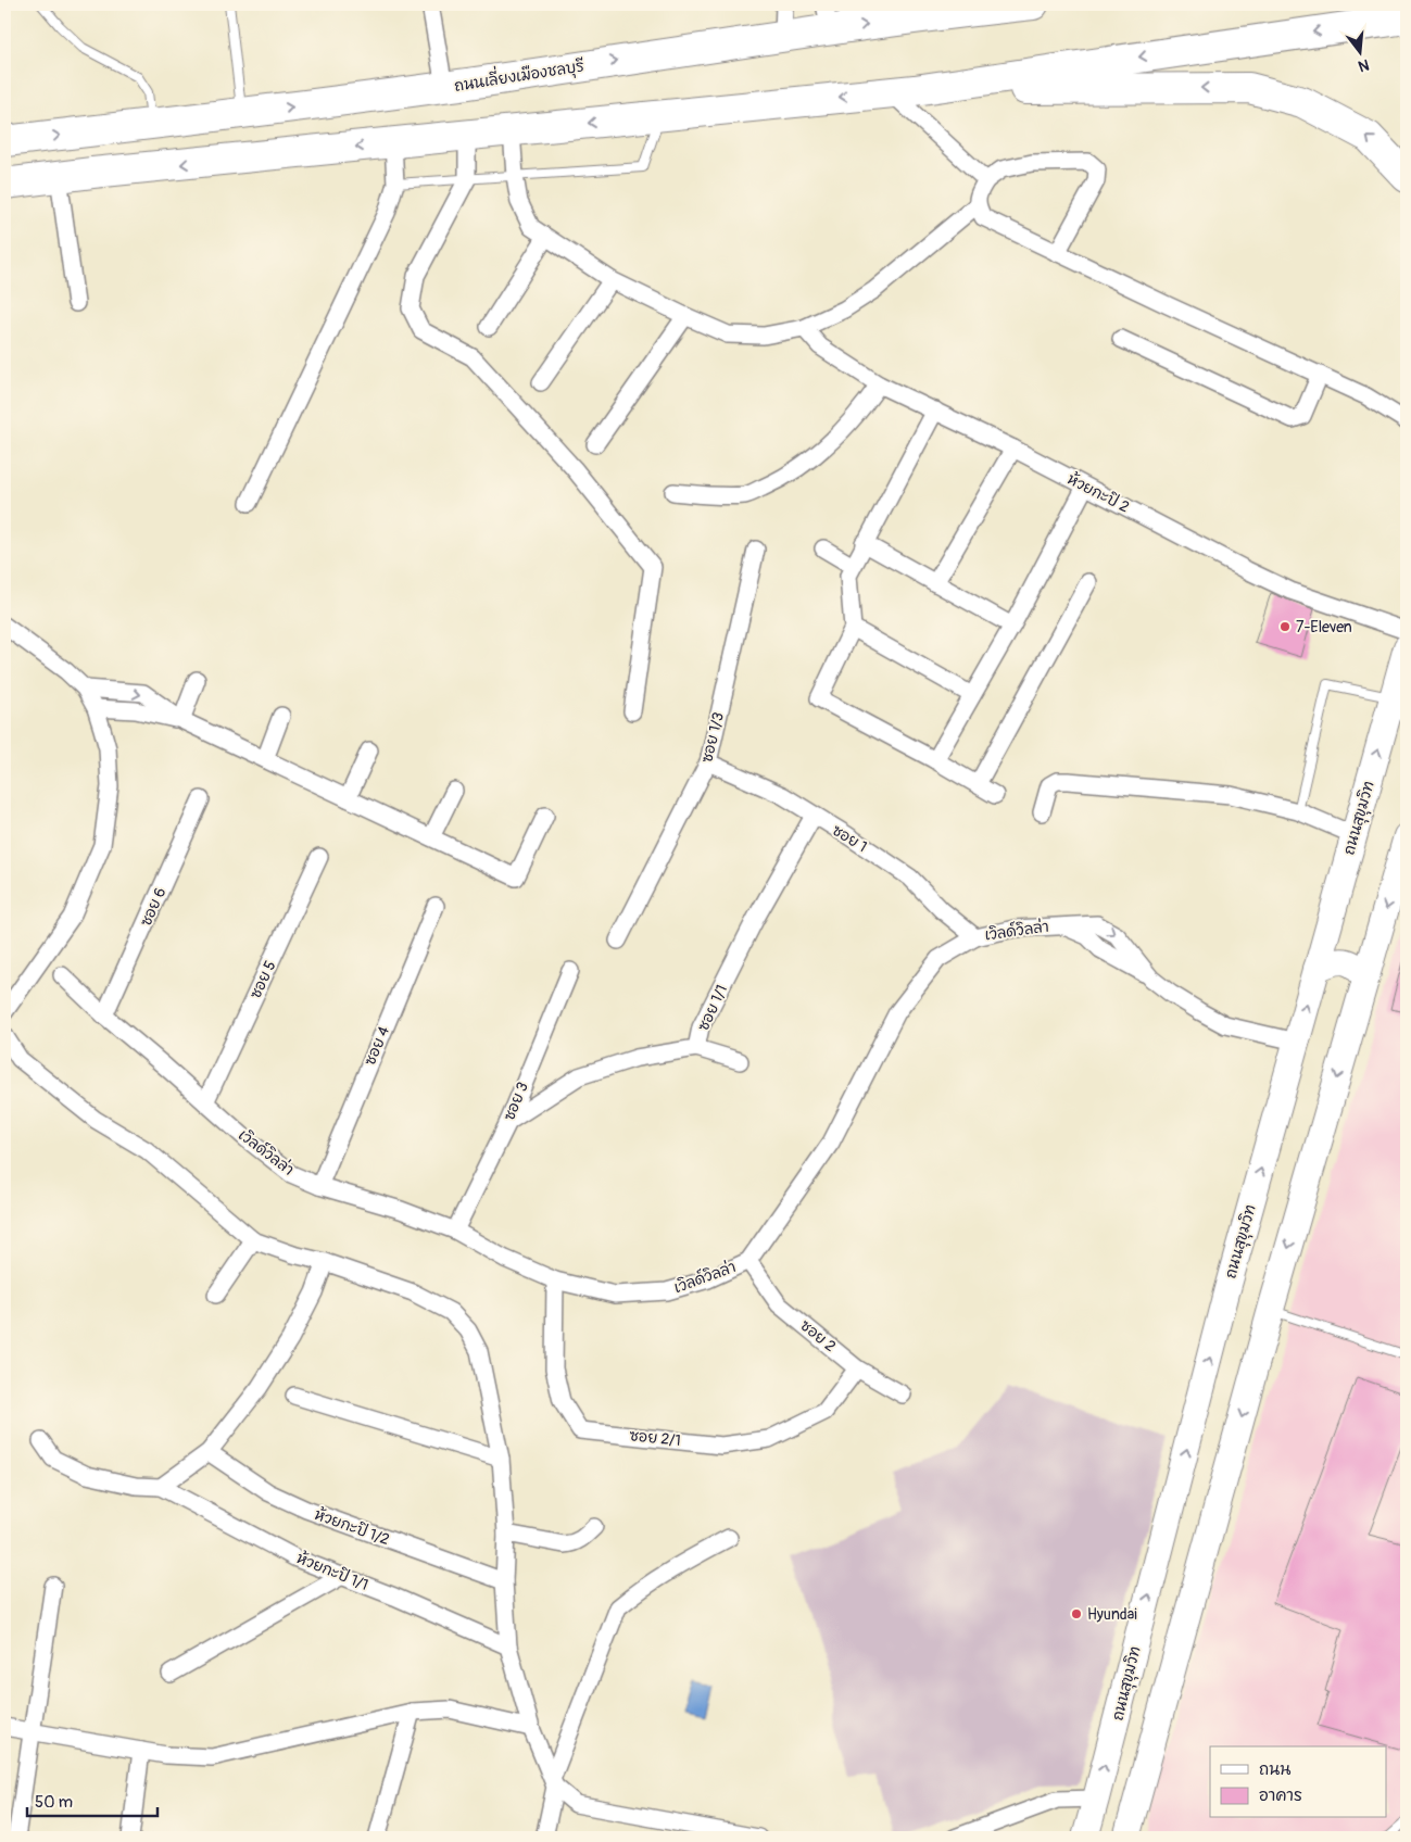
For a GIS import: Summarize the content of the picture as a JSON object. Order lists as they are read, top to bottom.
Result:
{
  "streets": {
    "highway": ["ถนนเลี่ยงเมืองชลบุรี"],
    "main road": ["ถนนสุขุมวิท"],
    "street": [
      "ห้วยกะปิ 2",
      "ซอย 1/3",
      "ซอย 1",
      "ซอย 6",
      "เวิลด์วิลล่า",
      "ซอย 5",
      "ซอย 1/1",
      "ซอย 4",
      "ซอย 3",
      "ซอย 2",
      "ซอย 2/1",
      "ห้วยกะปิ 1/2",
      "ห้วยกะปิ 1/1"
    ]
  },
  "crossings": [
    ["ซอย 1/3", "ซอย 1"],
    ["ถนนสุขุมวิท", "เวิลด์วิลล่า"],
    ["ซอย 1", "เวิลด์วิลล่า"],
    ["ซอย 1", "ซอย 1/1"],
    ["ซอย 6", "เวิลด์วิลล่า"],
    ["เวิลด์วิลล่า", "ซอย 5"],
    ["เวิลด์วิลล่า", "ซอย 4"],
    ["เวิลด์วิลล่า", "ซอย 3"],
    ["เวิลด์วิลล่า", "ซอย 2"],
    ["เวิลด์วิลล่า", "ซอย 2/1"],
    ["ซอย 1/1", "ซอย 3"],
    ["ซอย 2", "ซอย 2/1"]
  ],
  "places": ["7-Eleven", "Hyundai"],
  "legend": ["ถนน", "อาคาร"],
  "scale_bar": "50 m",
  "north": "bottom"
}
